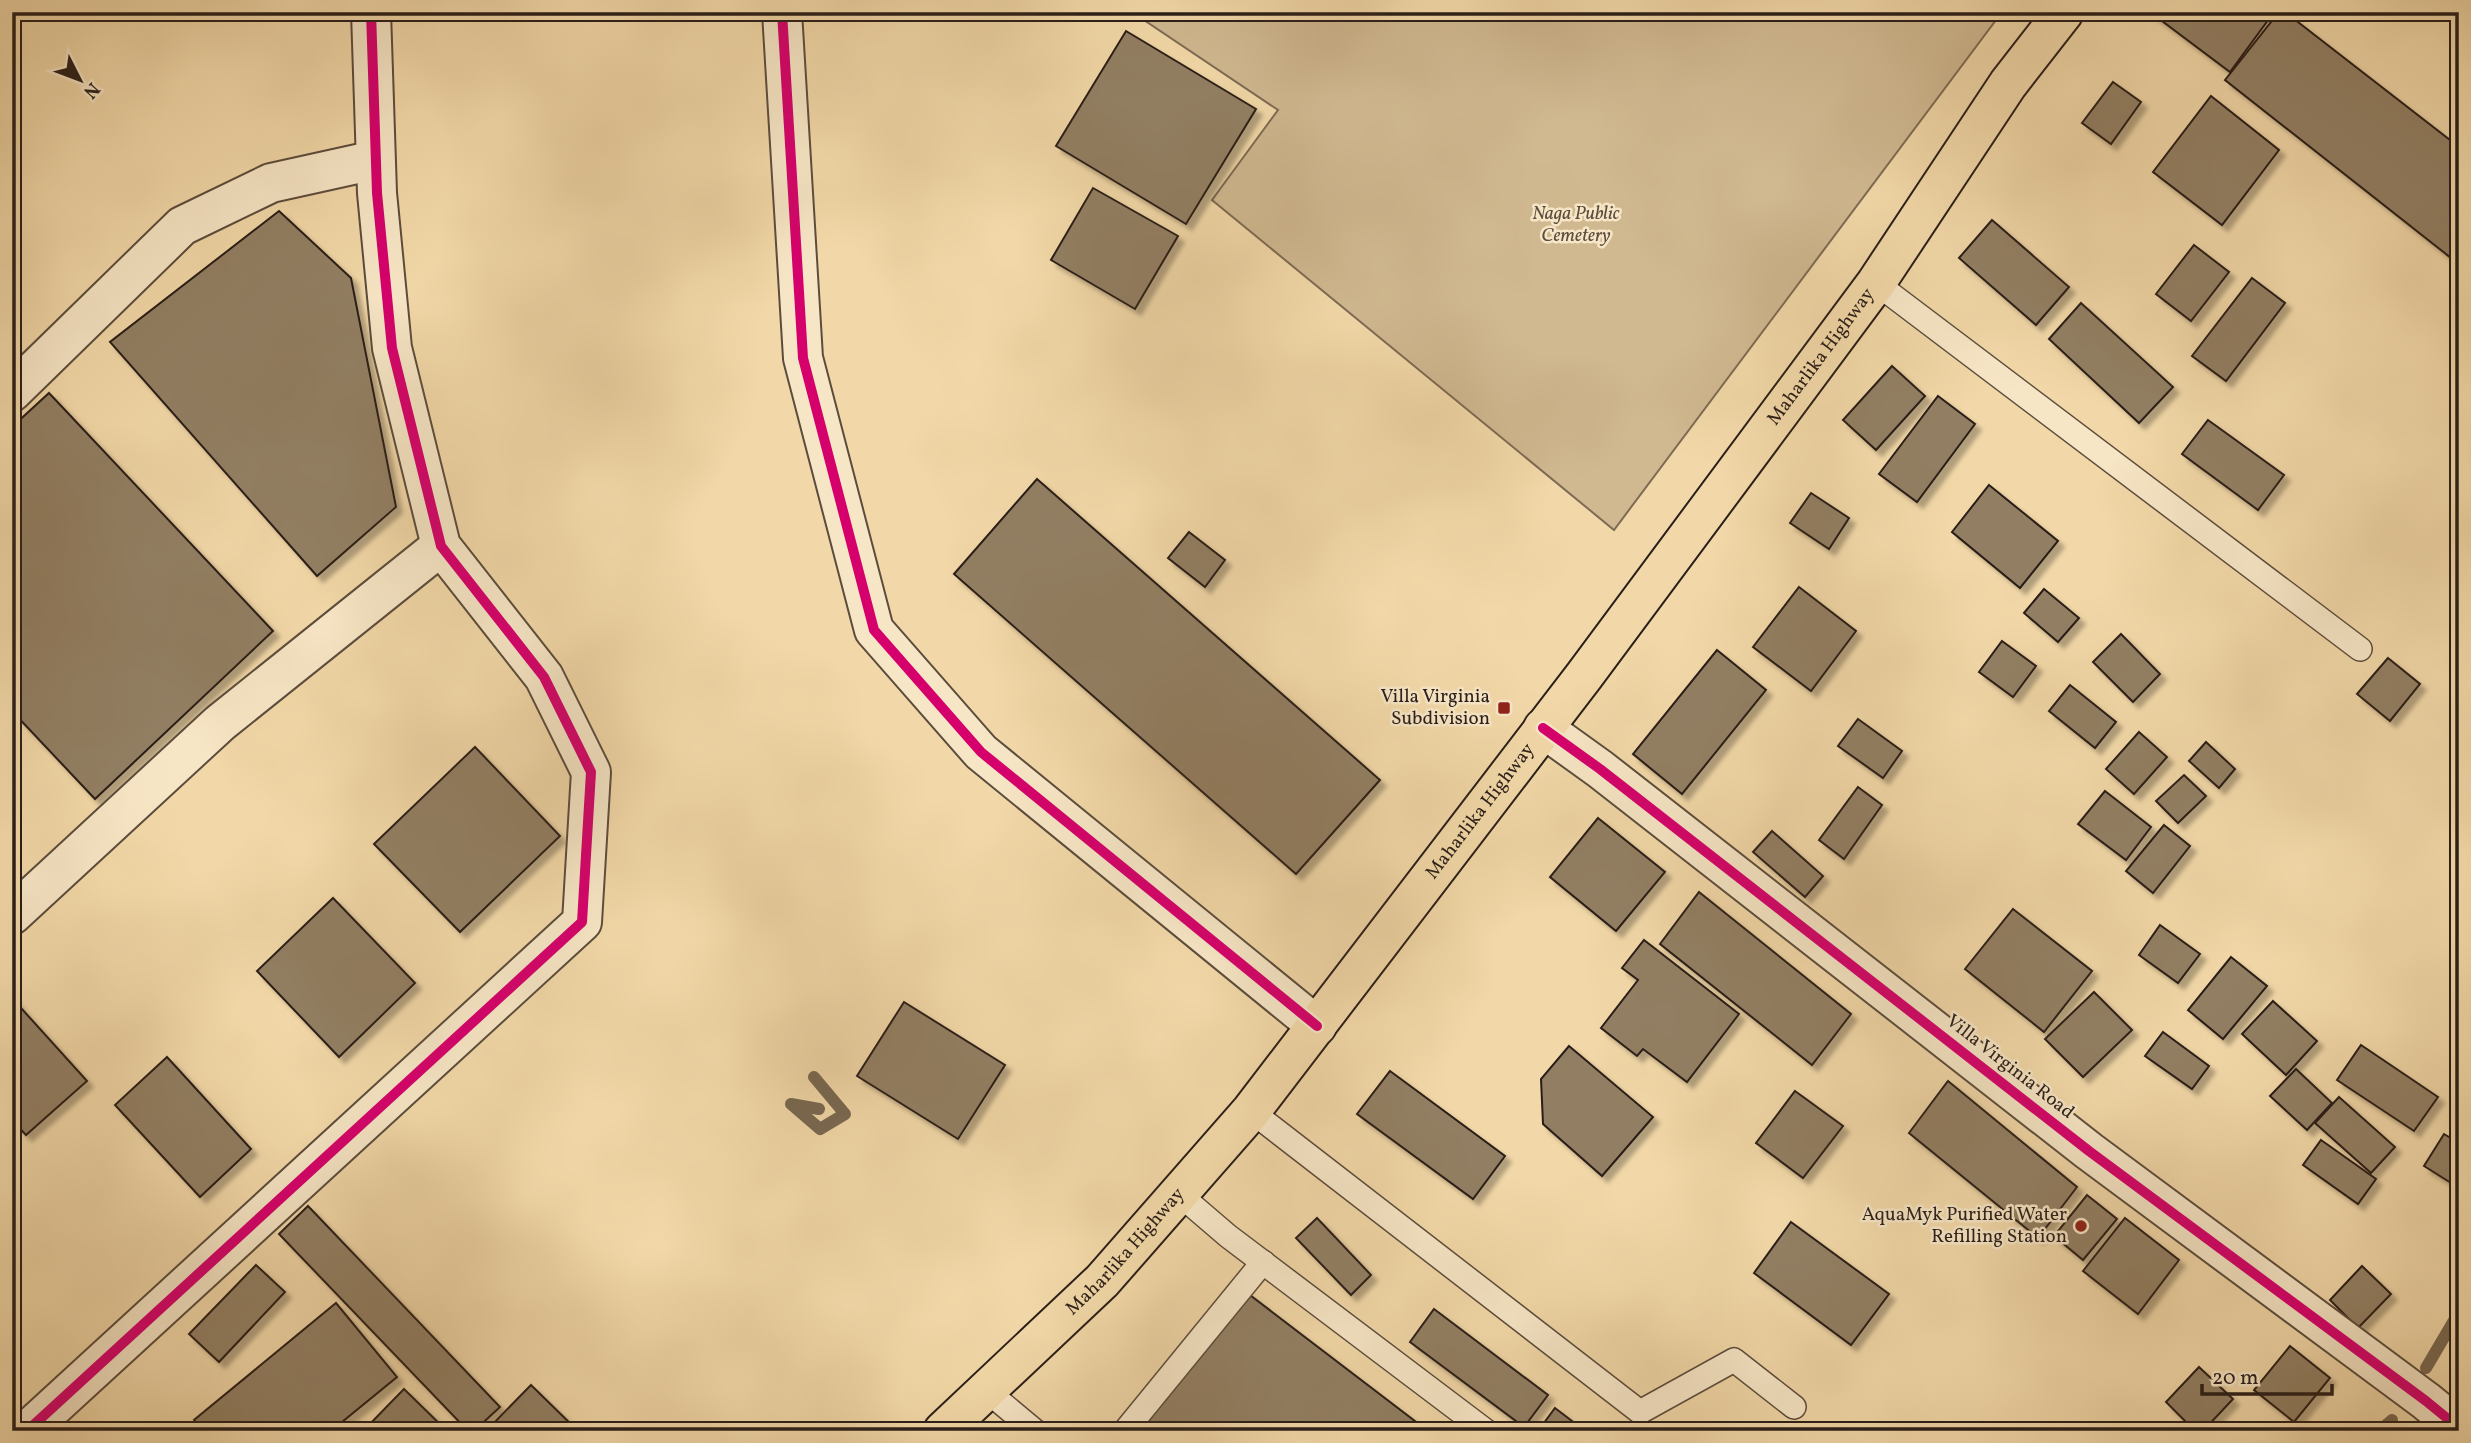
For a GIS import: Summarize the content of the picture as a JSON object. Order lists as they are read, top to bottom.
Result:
{
  "streets": {
    "main road": ["Maharlika Highway"],
    "street": ["Villa Virginia Road"]
  },
  "crossings": [
    ["Maharlika Highway", "Villa Virginia Road"]
  ],
  "parks": ["Naga Public Cemetery"],
  "places": {
    "transit": ["Villa Virginia Subdivision"],
    "other": ["AquaMyk Purified Water Refilling Station"]
  },
  "scale_bar": "20 m",
  "north": "bottom right"
}
